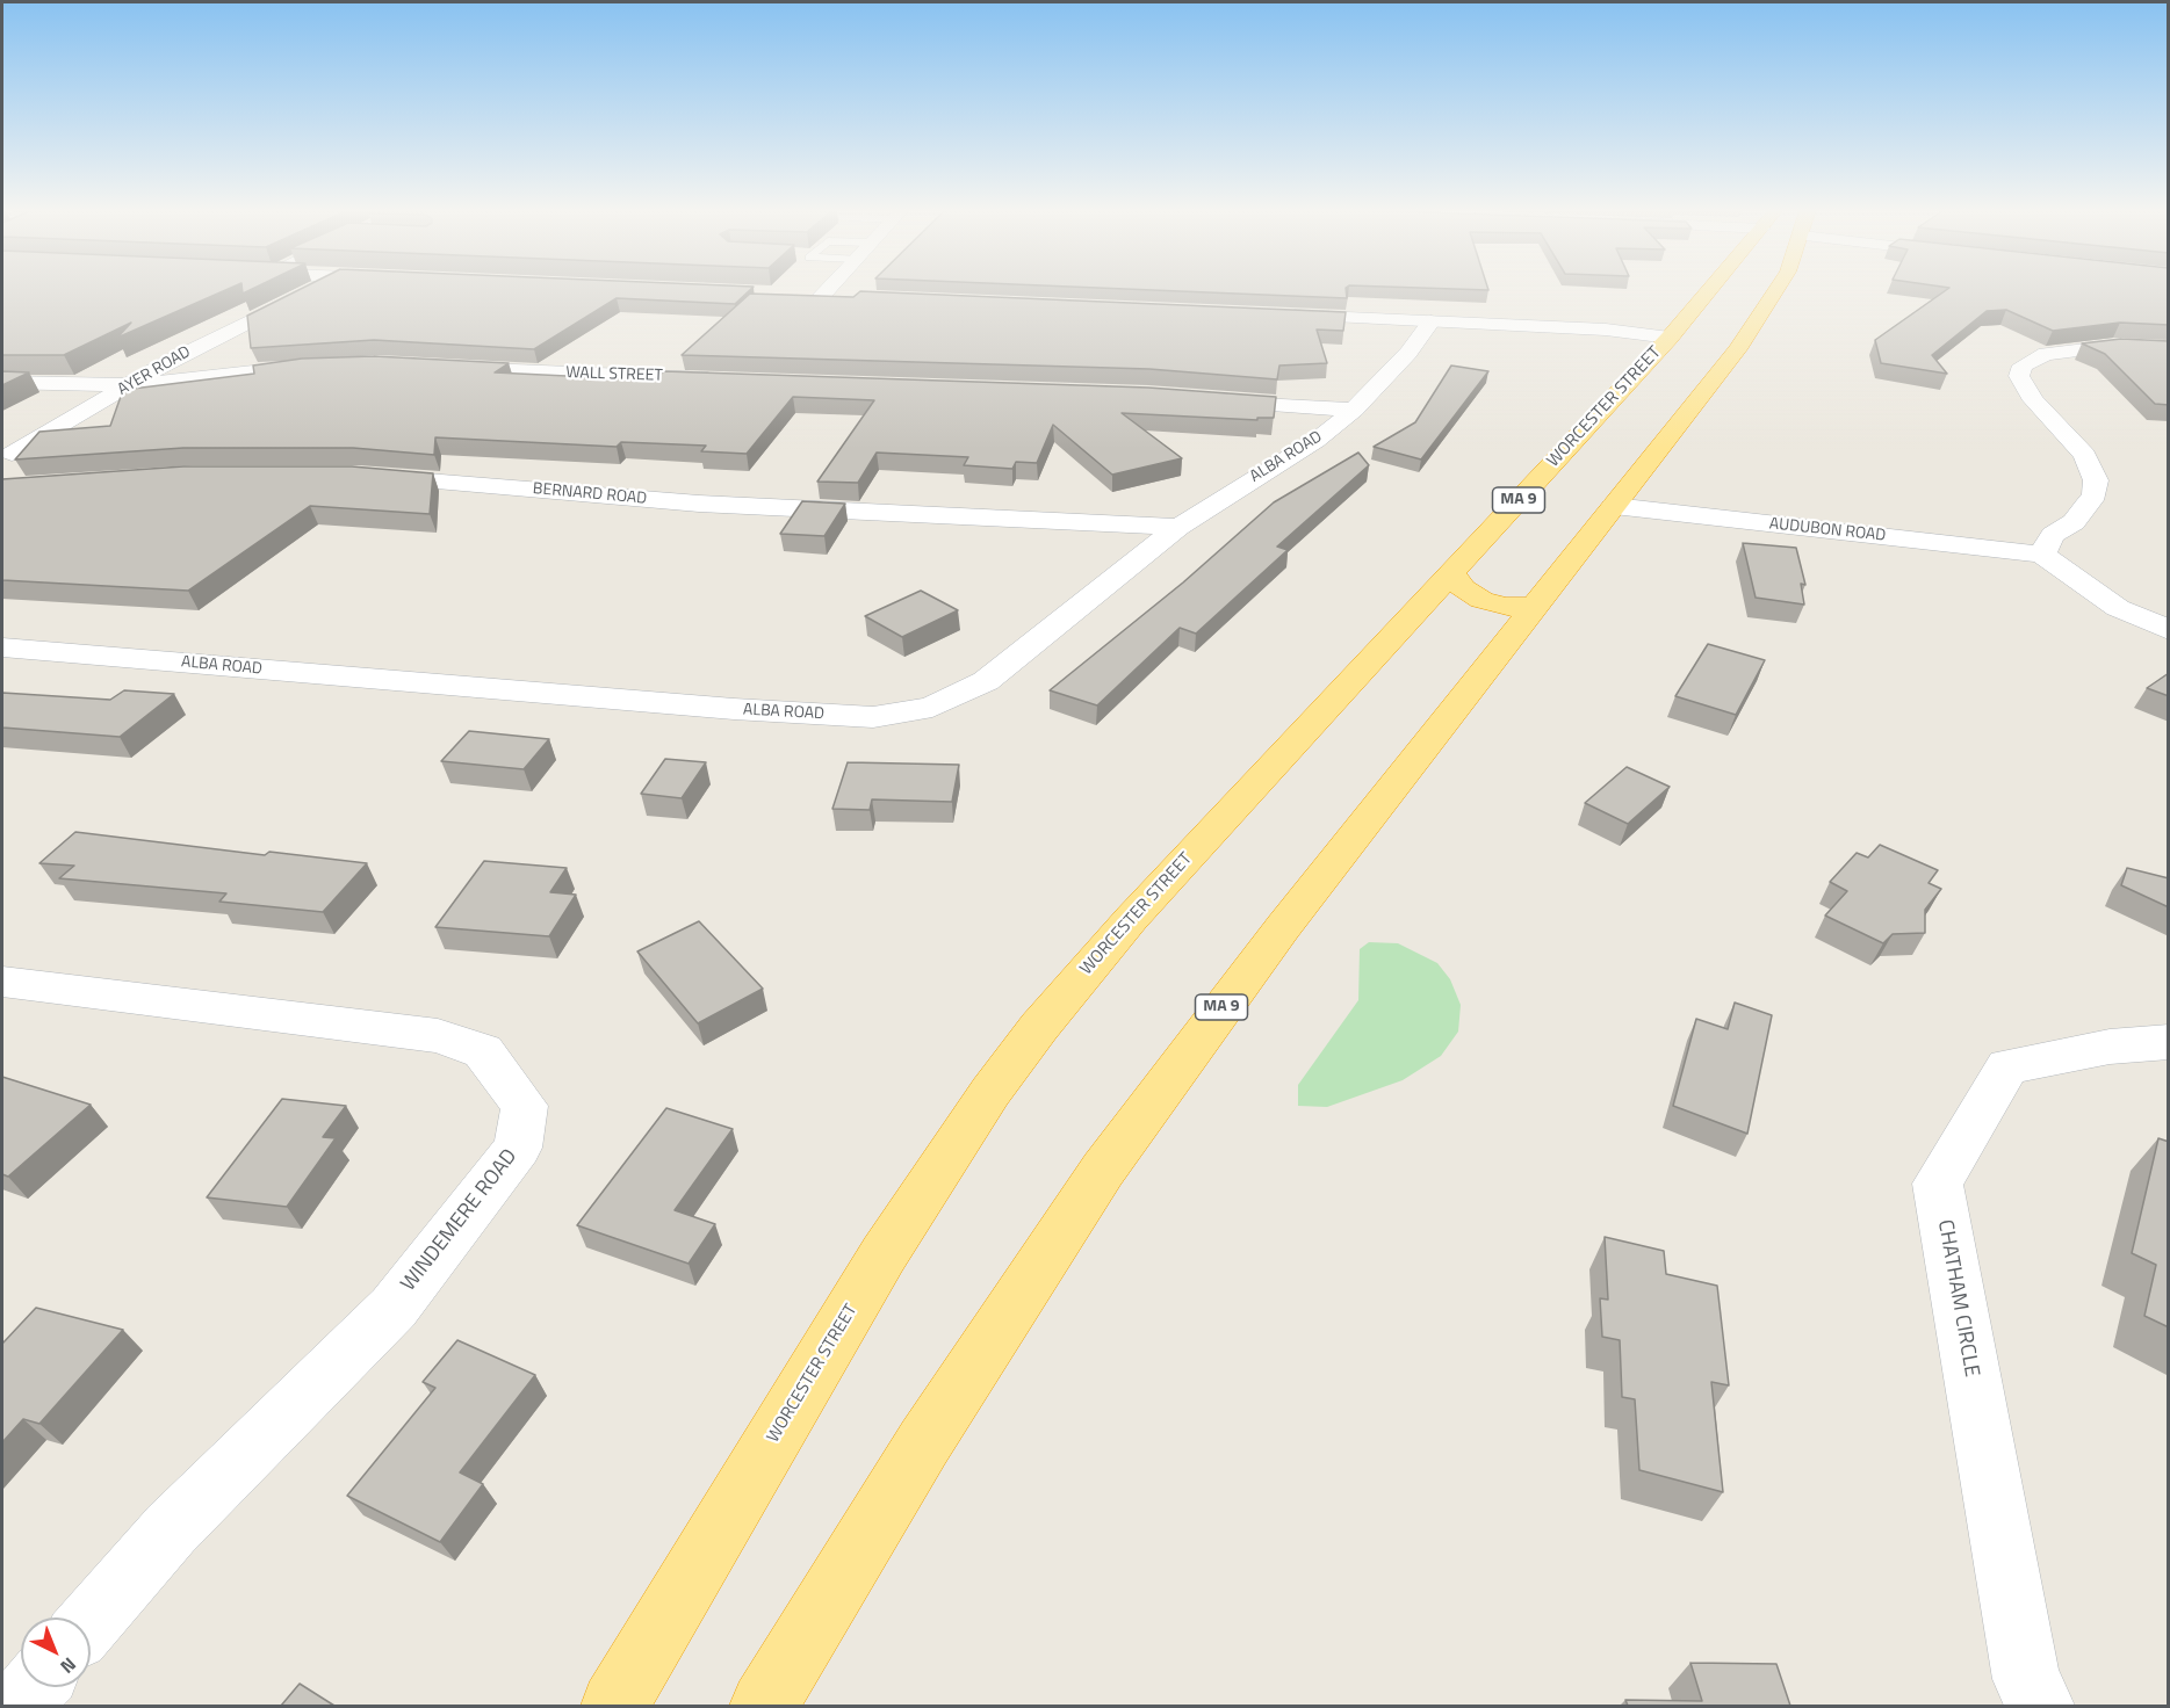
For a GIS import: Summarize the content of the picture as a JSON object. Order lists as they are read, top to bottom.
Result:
{
  "streets": {
    "highway": ["WORCESTER STREET", "MA 9"],
    "street": [
      "AYER ROAD",
      "WALL STREET",
      "ALBA ROAD",
      "BERNARD ROAD",
      "AUDUBON ROAD",
      "WINDEMERE ROAD",
      "CHATHAM CIRCLE"
    ]
  },
  "crossings": [
    ["WORCESTER STREET", "AUDUBON ROAD"],
    ["ALBA ROAD", "BERNARD ROAD"]
  ],
  "north": "bottom right"
}
